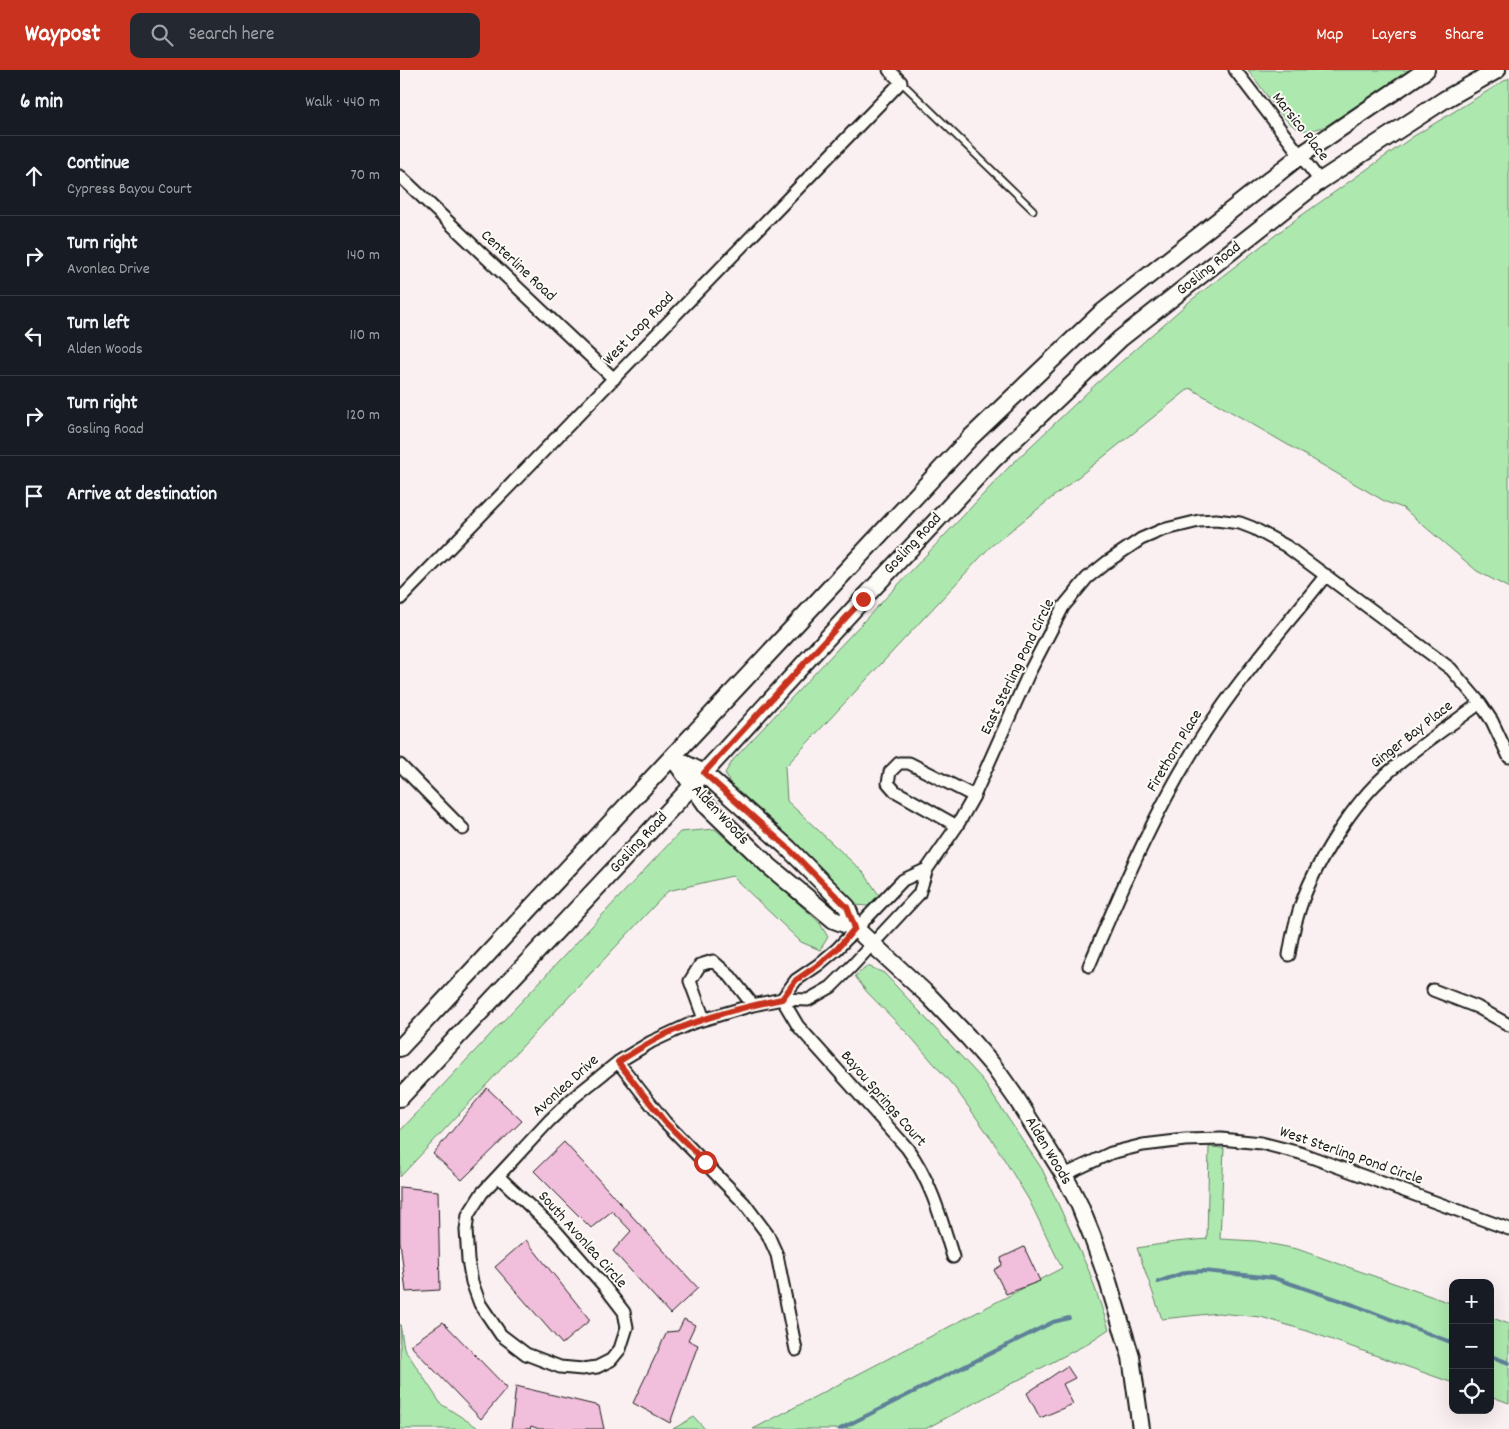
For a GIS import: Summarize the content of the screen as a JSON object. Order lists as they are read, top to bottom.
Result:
{
  "streets": {
    "main road": ["Gosling Road", "Alden Woods"],
    "street": [
      "Marsico Place",
      "Centerline Road",
      "West Loop Road",
      "East Sterling Pond Circle",
      "Ginger Bay Place",
      "Firethorn Place",
      "Avonlea Drive",
      "Bayou Springs Court",
      "West Sterling Pond Circle",
      "South Avonlea Circle"
    ]
  },
  "crossings": [
    ["Marsico Place", "Gosling Road"],
    ["Centerline Road", "West Loop Road"],
    ["Gosling Road", "Alden Woods"],
    ["East Sterling Pond Circle", "Ginger Bay Place"],
    ["East Sterling Pond Circle", "Firethorn Place"],
    ["East Sterling Pond Circle", "Alden Woods"],
    ["East Sterling Pond Circle", "Avonlea Drive"],
    ["Alden Woods", "Avonlea Drive"],
    ["Alden Woods", "West Sterling Pond Circle"],
    ["Avonlea Drive", "Bayou Springs Court"],
    ["Avonlea Drive", "South Avonlea Circle"]
  ],
  "page": {
    "header": "Waypost",
    "search": "Search here",
    "nav": ["Map", "Layers", "Share"],
    "heading": ["6 min", "Walk · 440 m"],
    "list": [
      ["Continue", "Cypress Bayou Court", "70 m"],
      ["Turn right", "Avonlea Drive", "140 m"],
      ["Turn left", "Alden Woods", "110 m"],
      ["Turn right", "Gosling Road", "120 m"],
      "Arrive at destination"
    ],
    "map_buttons": ["+", "−"]
  }
}
